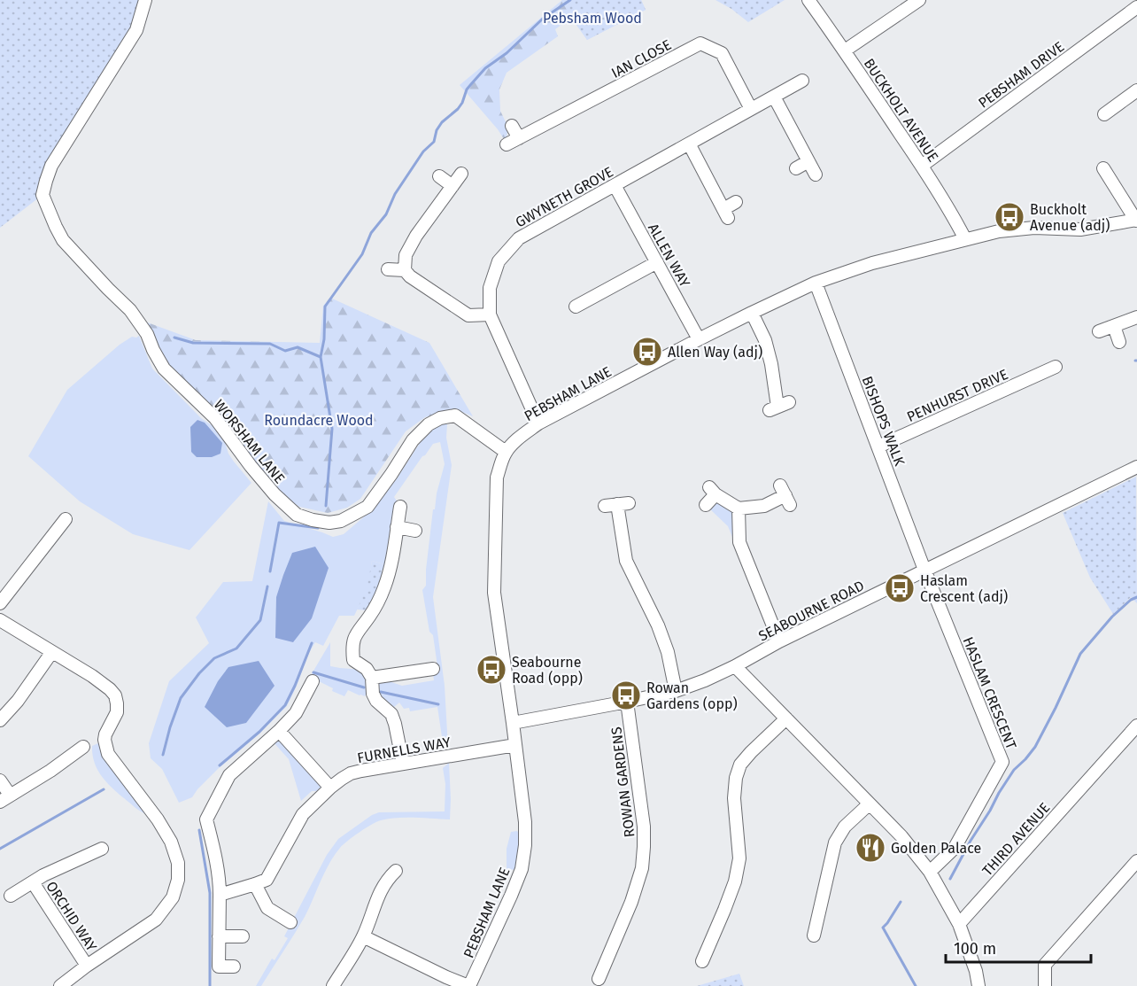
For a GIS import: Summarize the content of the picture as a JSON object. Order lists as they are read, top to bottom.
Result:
{
  "streets": {
    "street": [
      "IAN CLOSE",
      "PEBSHAM DRIVE",
      "BUCKHOLT AVENUE",
      "GWYNETH GROVE",
      "ALLEN WAY",
      "PEBSHAM LANE",
      "PENHURST DRIVE",
      "BISHOPS WALK",
      "WORSHAM LANE",
      "SEABOURNE ROAD",
      "HASLAM CRESCENT",
      "FURNELLS WAY",
      "ROWAN GARDENS",
      "THIRD AVENUE",
      "ORCHID WAY"
    ]
  },
  "crossings": [
    ["IAN CLOSE", "GWYNETH GROVE"],
    ["PEBSHAM DRIVE", "BUCKHOLT AVENUE"],
    ["BUCKHOLT AVENUE", "PEBSHAM LANE"],
    ["GWYNETH GROVE", "ALLEN WAY"],
    ["GWYNETH GROVE", "PEBSHAM LANE"],
    ["ALLEN WAY", "PEBSHAM LANE"],
    ["PEBSHAM LANE", "BISHOPS WALK"],
    ["PEBSHAM LANE", "WORSHAM LANE"],
    ["PEBSHAM LANE", "SEABOURNE ROAD"],
    ["PEBSHAM LANE", "FURNELLS WAY"],
    ["PENHURST DRIVE", "BISHOPS WALK"],
    ["BISHOPS WALK", "SEABOURNE ROAD"],
    ["BISHOPS WALK", "HASLAM CRESCENT"],
    ["SEABOURNE ROAD", "HASLAM CRESCENT"],
    ["SEABOURNE ROAD", "ROWAN GARDENS"]
  ],
  "parks": ["Pebsham Wood", "Roundacre Wood"],
  "places": {
    "bus stop": [
      "Buckholt Avenue (adj)",
      "Allen Way (adj)",
      "Haslam Crescent (adj)",
      "Seabourne Road (opp)",
      "Rowan Gardens (opp)"
    ],
    "restaurant": ["Golden Palace"]
  },
  "scale_bar": "100 m"
}
